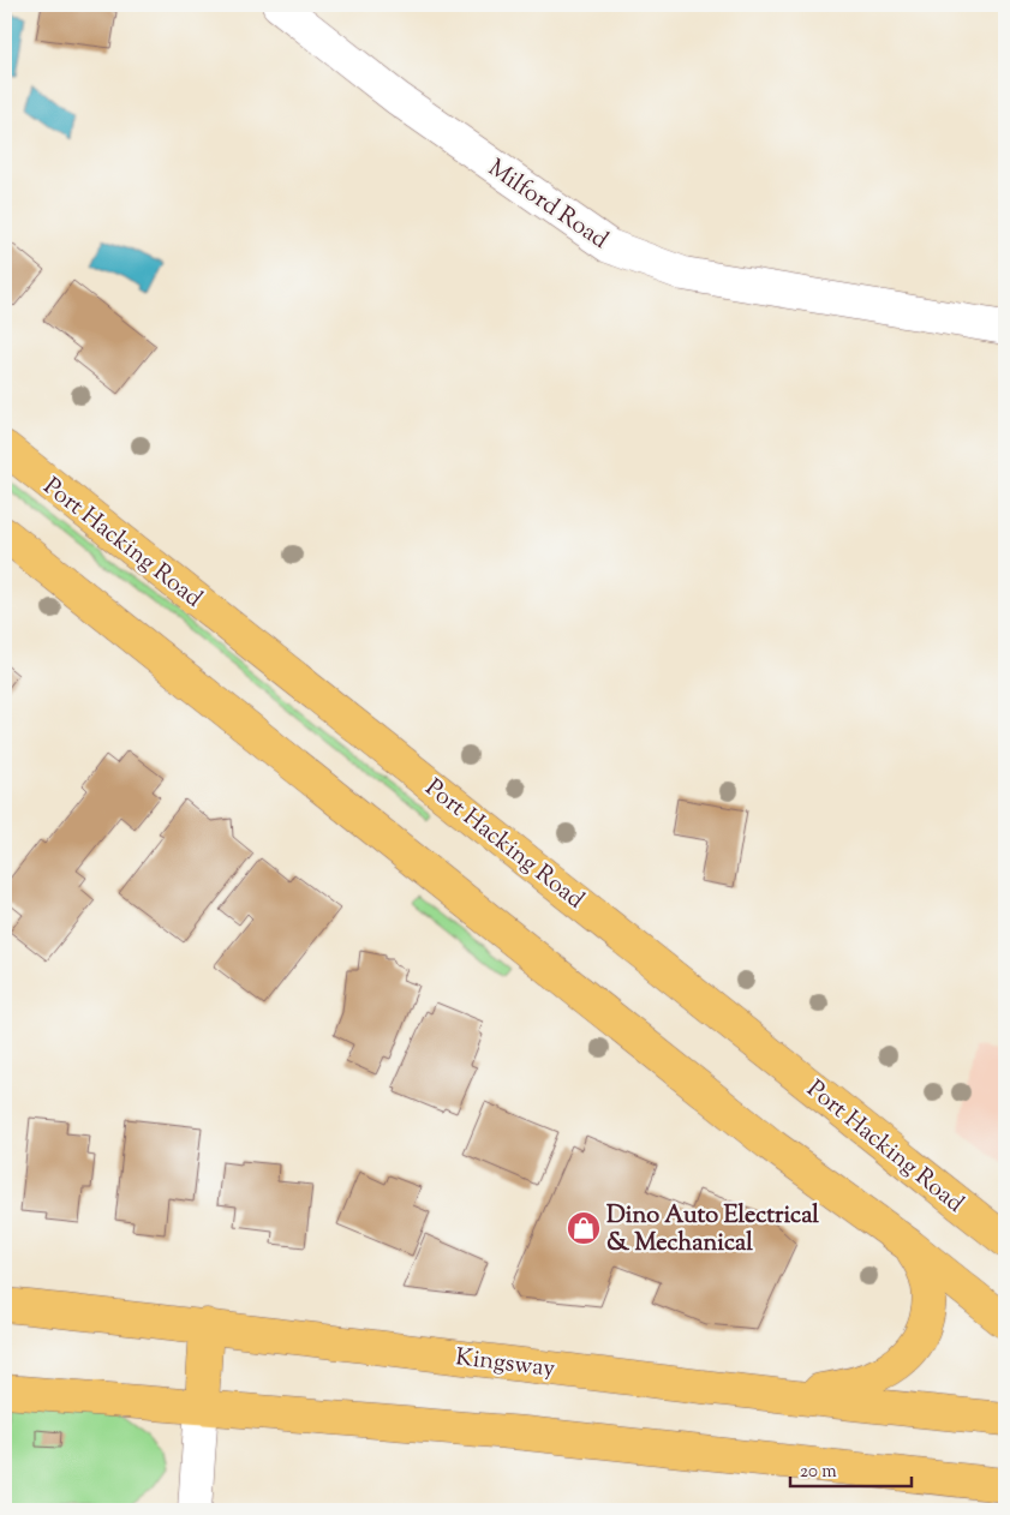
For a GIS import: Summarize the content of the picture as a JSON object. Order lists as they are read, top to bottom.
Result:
{
  "streets": {
    "main road": ["Port Hacking Road", "Kingsway"],
    "street": ["Milford Road"]
  },
  "places": {
    "shop": ["Dino Auto Electrical & Mechanical"]
  },
  "scale_bar": "20 m"
}
